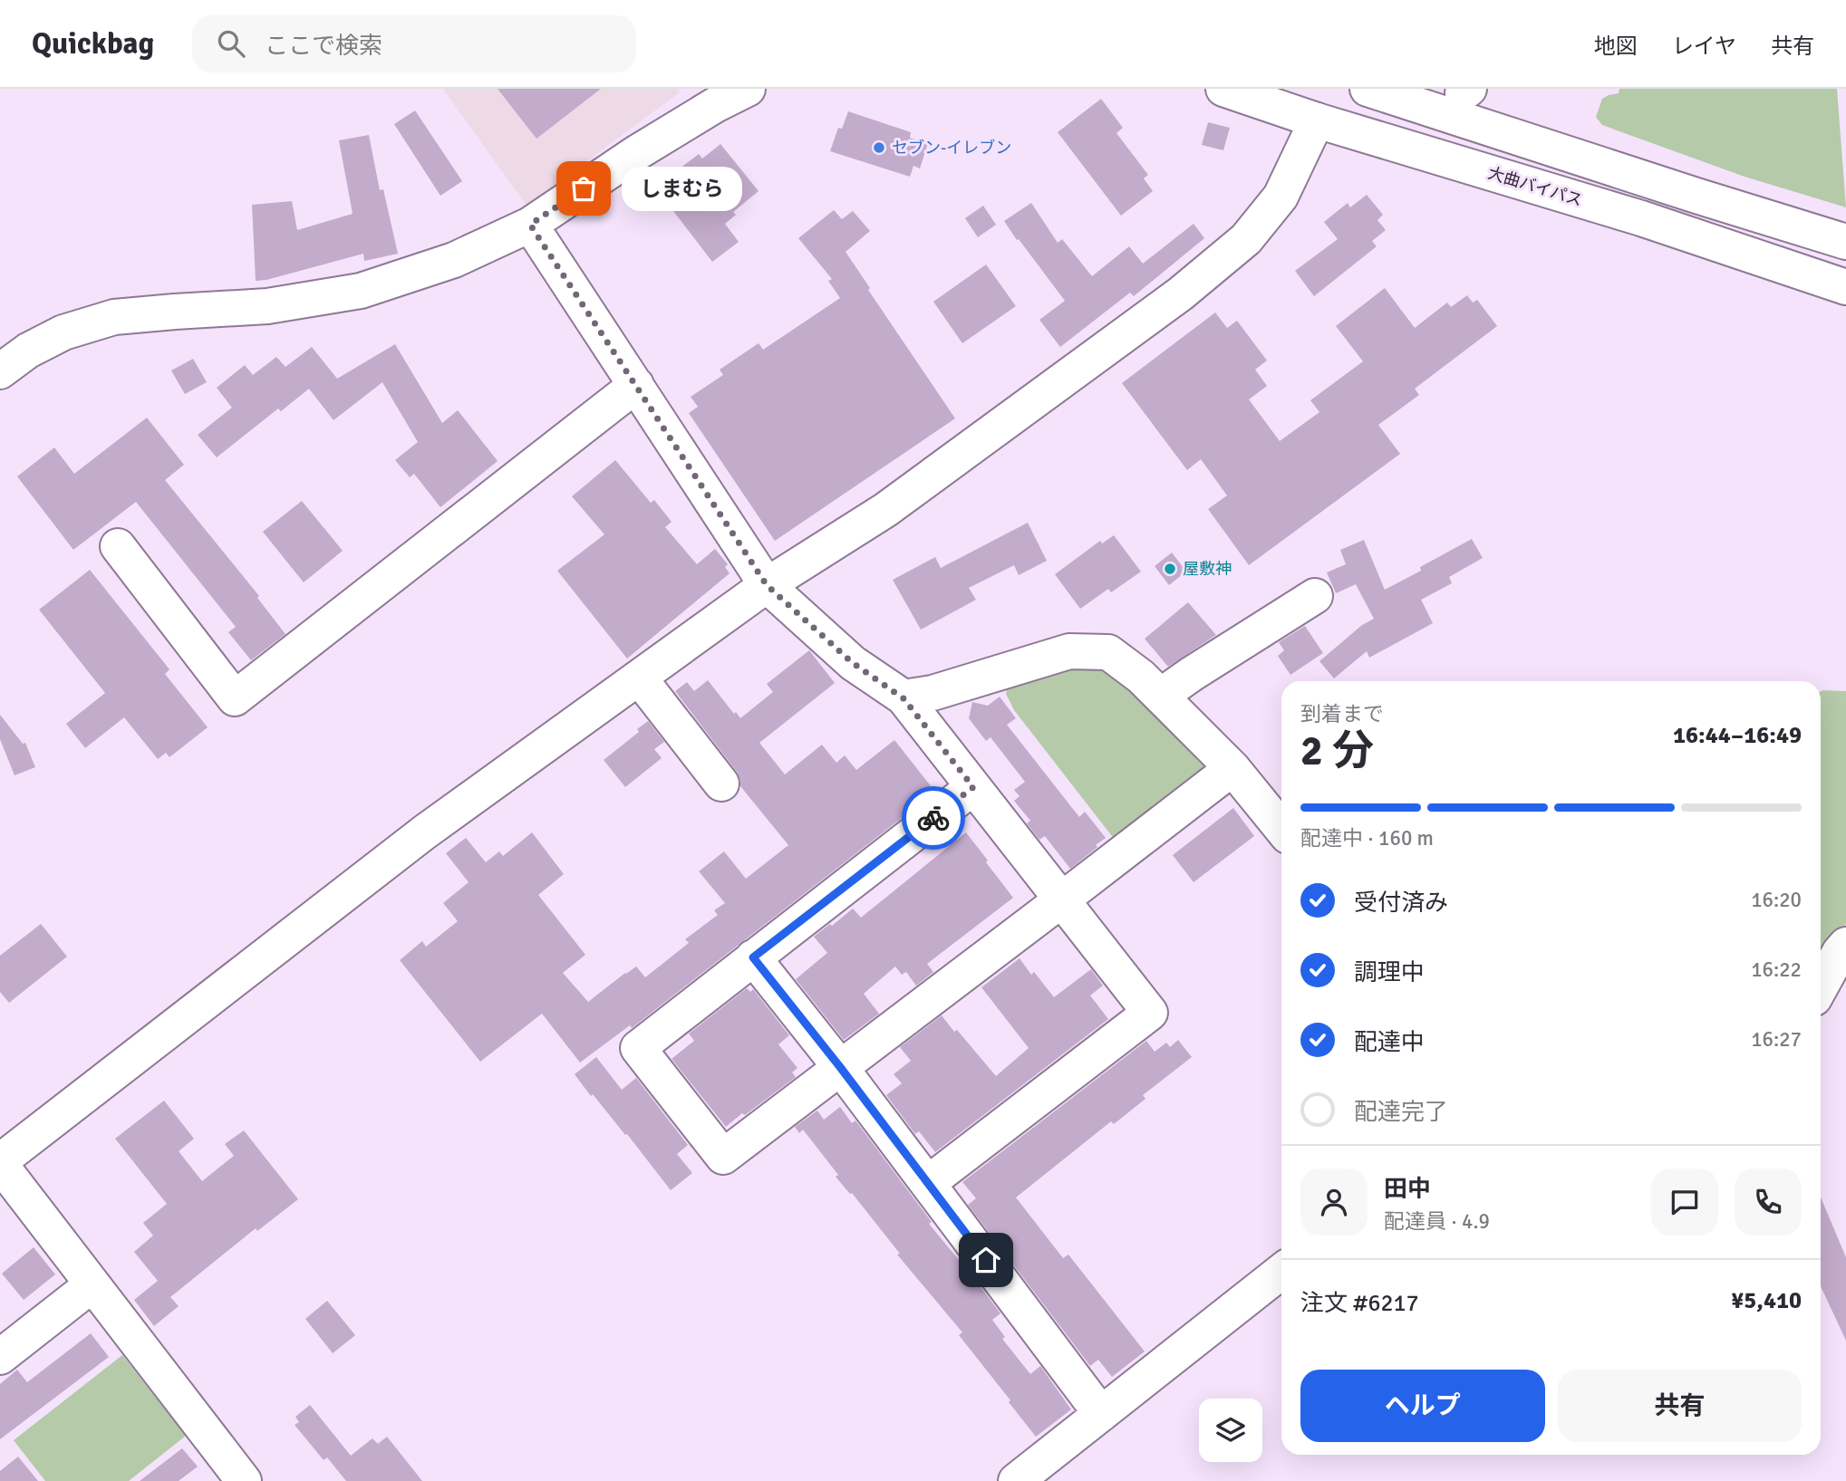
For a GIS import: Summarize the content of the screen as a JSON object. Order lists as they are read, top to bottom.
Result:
{
  "streets": {
    "main road": ["大曲バイパス"]
  },
  "places": ["セブン-イレブン", "しまむら", "屋敷神"],
  "page": {
    "header": "Quickbag",
    "search": "ここで検索",
    "nav": ["地図", "レイヤ", "共有"],
    "bubble": "しまむら",
    "heading": ["2 分", "到着まで", "16:44–16:49"],
    "panel": [
      "田中",
      "配達員 · 4.9",
      "注文 #6217",
      "¥5,410"
    ],
    "bar": "配達中 · 160 m",
    "list": [
      ["受付済み", "16:20"],
      ["調理中", "16:22"],
      ["配達中", "16:27"],
      "配達完了"
    ],
    "buttons": ["ヘルプ", "共有"]
  }
}
